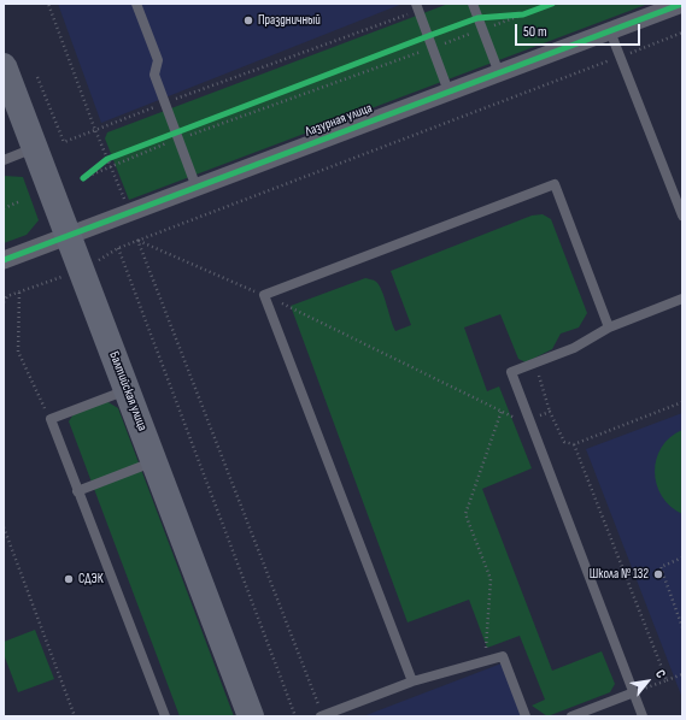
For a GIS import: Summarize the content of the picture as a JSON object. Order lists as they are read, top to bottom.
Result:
{
  "streets": {
    "main road": ["Балтийская улица"],
    "street": ["Лазурная улица"]
  },
  "crossings": [
    ["Лазурная улица", "Балтийская улица"]
  ],
  "places": ["Праздничный", "Школа № 132", "СДЭК"],
  "scale_bar": "50 m",
  "north": "top right"
}
